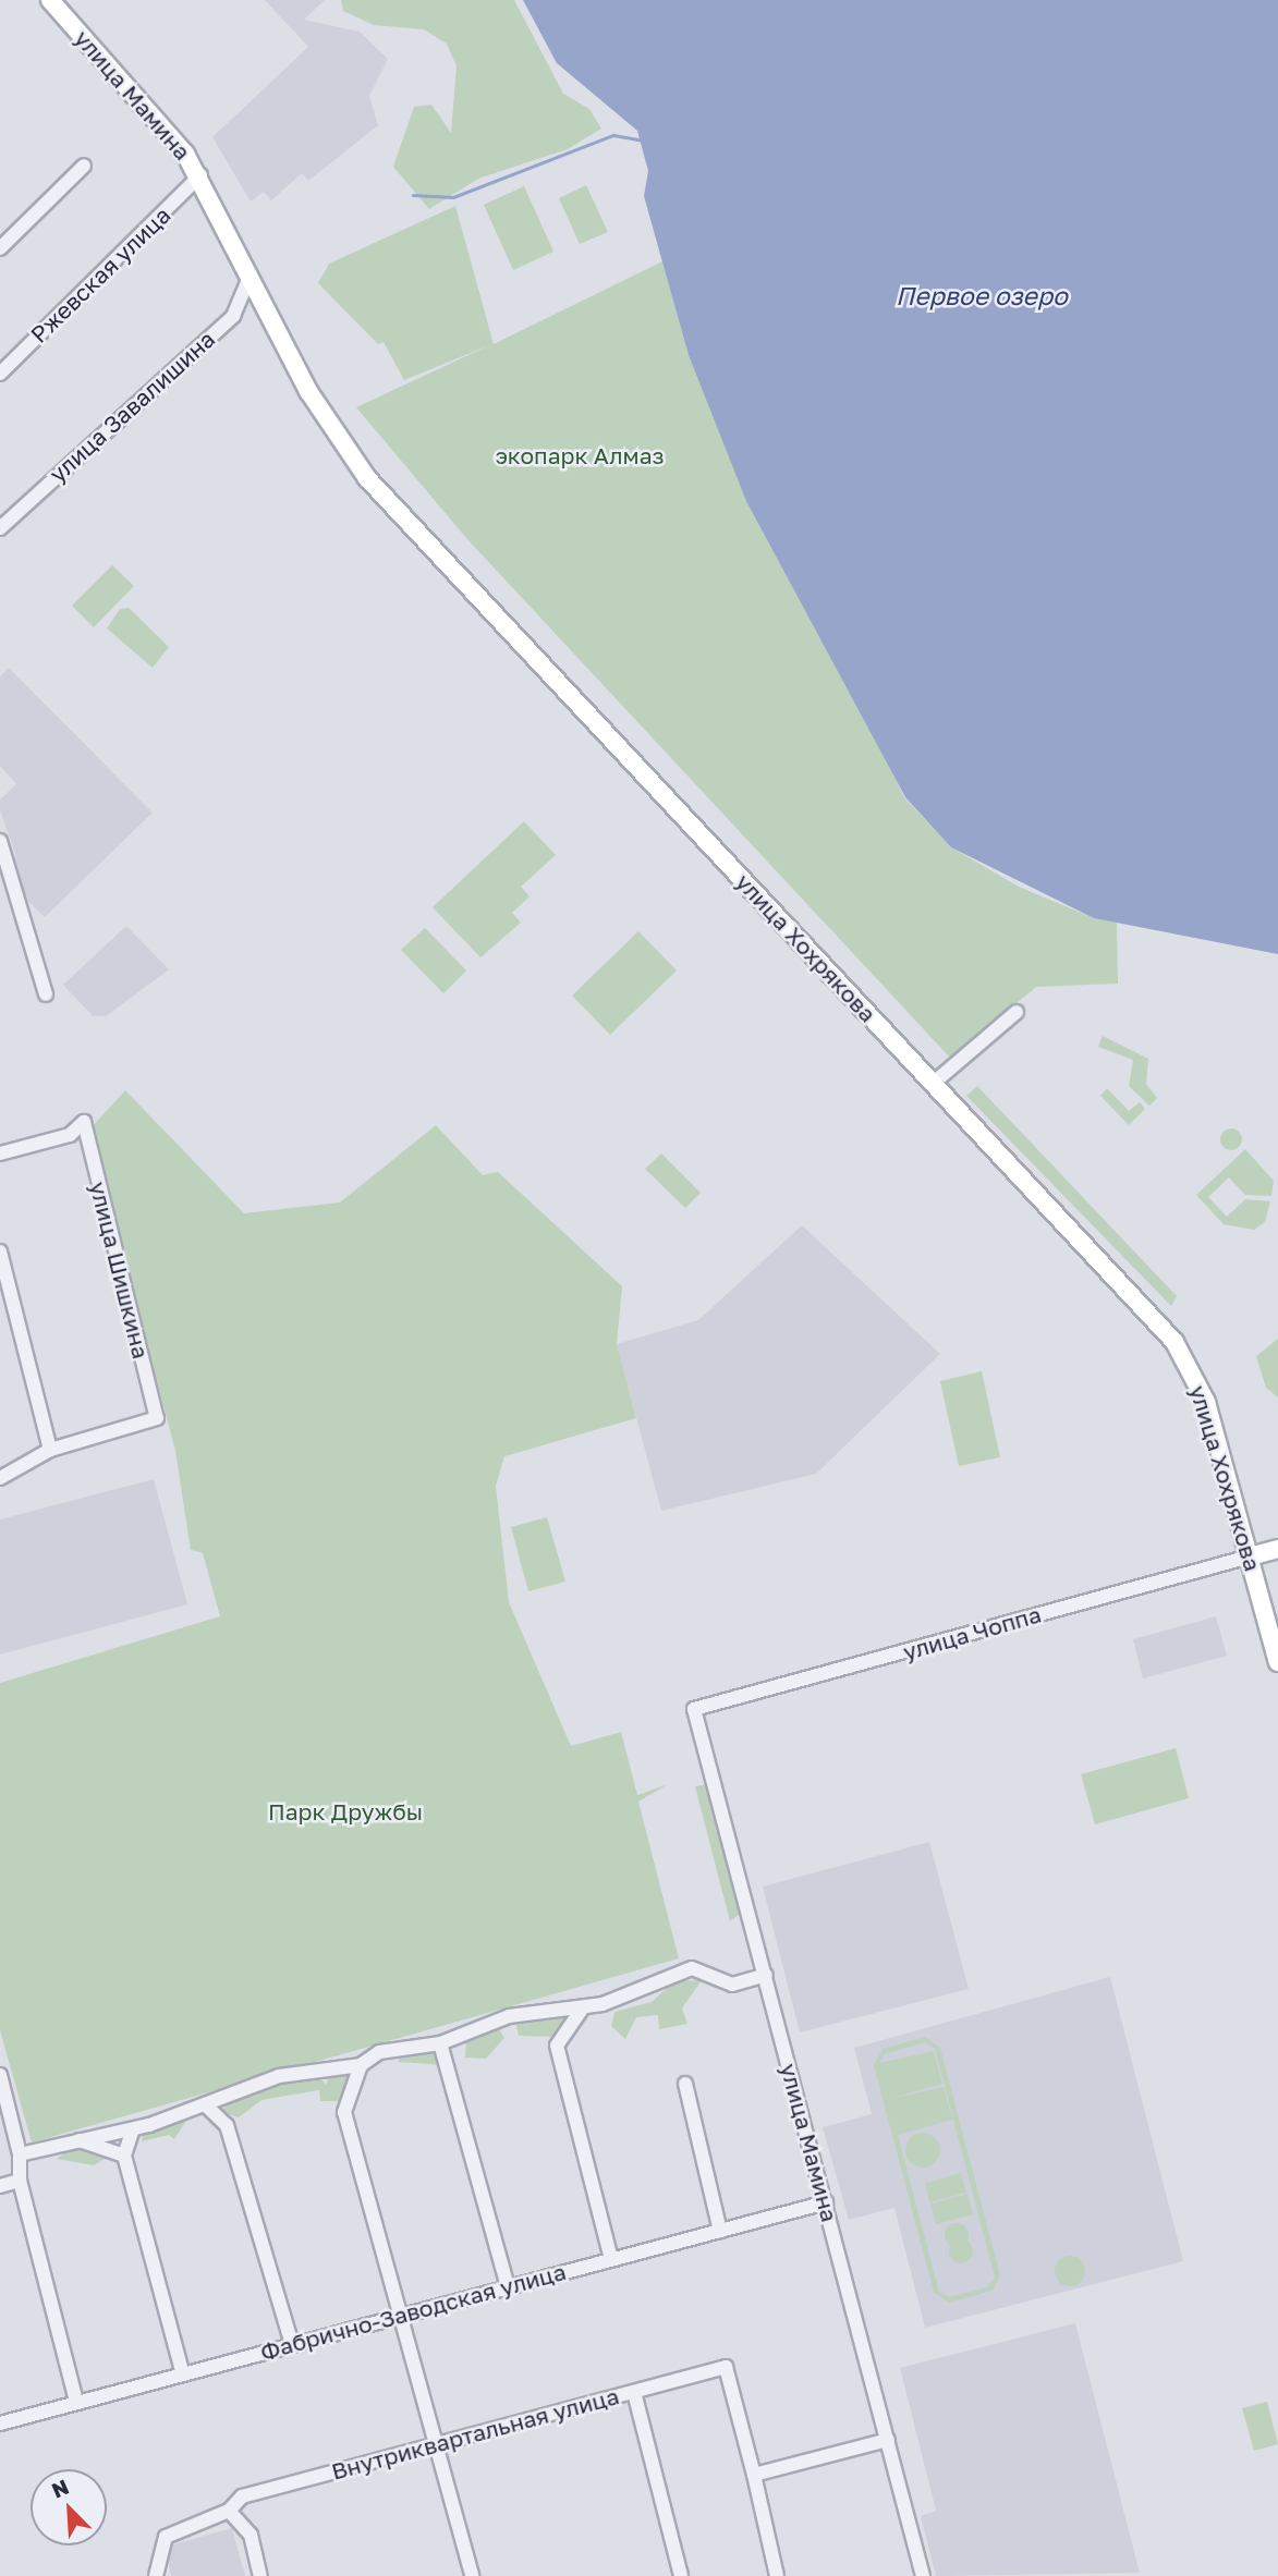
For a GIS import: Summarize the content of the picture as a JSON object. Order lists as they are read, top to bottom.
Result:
{
  "streets": {
    "main road": ["улица Мамина", "улица Хохрякова"],
    "street": [
      "Ржевская улица",
      "улица Завалишина",
      "улица Шишкина",
      "улица Чоппа",
      "Фабрично-Заводская улица",
      "Внутриквартальная улица"
    ]
  },
  "crossings": [
    ["улица Мамина", "Ржевская улица"],
    ["улица Мамина", "улица Завалишина"],
    ["улица Мамина", "улица Хохрякова"],
    ["улица Мамина", "улица Чоппа"],
    ["улица Мамина", "Фабрично-Заводская улица"],
    ["улица Завалишина", "улица Хохрякова"],
    ["улица Хохрякова", "улица Чоппа"]
  ],
  "water": ["Первое озеро"],
  "parks": ["экопарк Алмаз", "Парк Дружбы"],
  "north": "top left"
}
